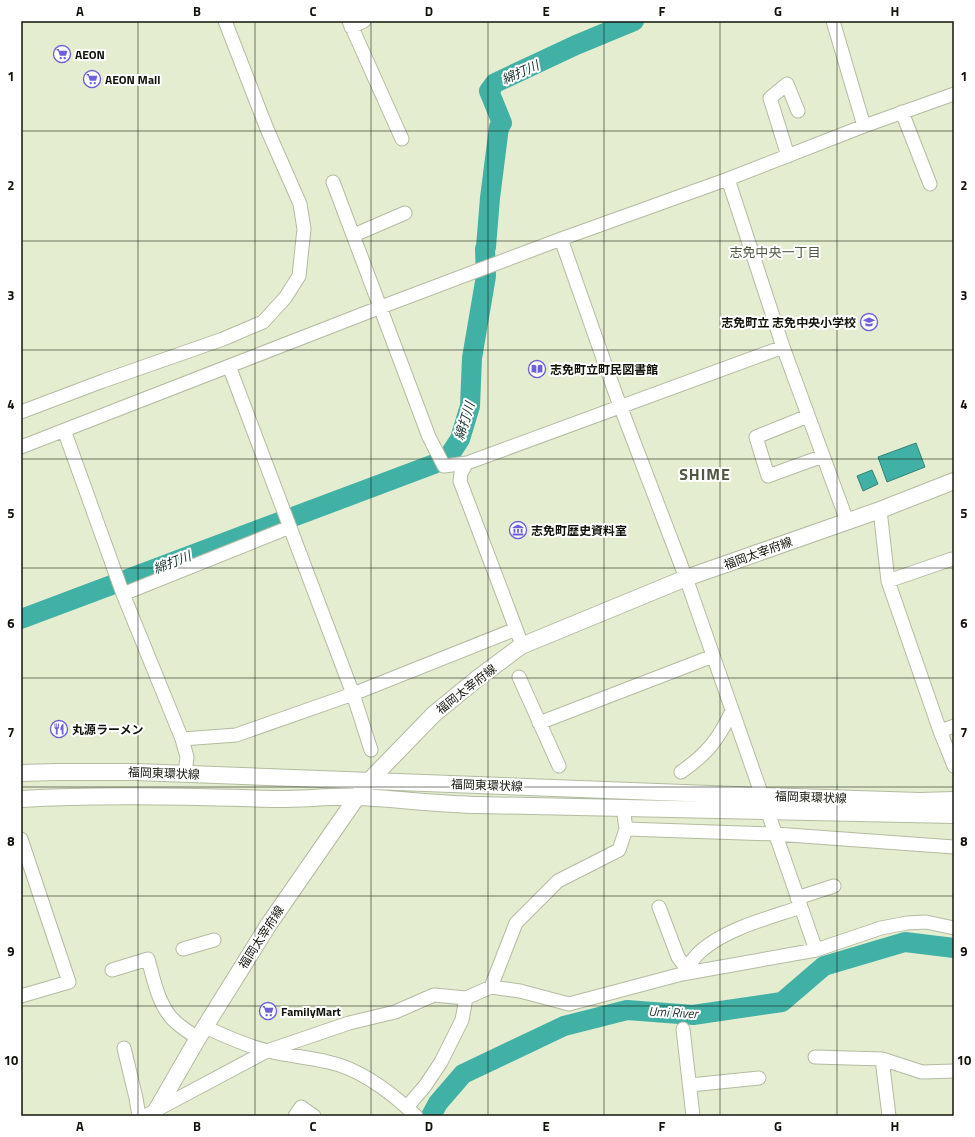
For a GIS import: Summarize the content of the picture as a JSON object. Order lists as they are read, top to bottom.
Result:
{
  "streets": {
    "main road": ["福岡太宰府線", "福岡東環状線"]
  },
  "crossings": [
    ["福岡太宰府線", "福岡東環状線"]
  ],
  "districts": ["志免中央一丁目", "SHIME"],
  "water": ["綿打川", "Umi River"],
  "places": {
    "supermarket": ["AEON", "AEON Mall", "FamilyMart"],
    "school or university": ["志免町立 志免中央小学校"],
    "library": ["志免町立町民図書館"],
    "museum": ["志免町歴史資料室"],
    "restaurant": ["丸源ラーメン"]
  },
  "grid": {
    "columns": [
      "A",
      "B",
      "C",
      "D",
      "E",
      "F",
      "G",
      "H"
    ],
    "rows": [
      "1",
      "2",
      "3",
      "4",
      "5",
      "6",
      "7",
      "8",
      "9",
      "10"
    ]
  }
}
